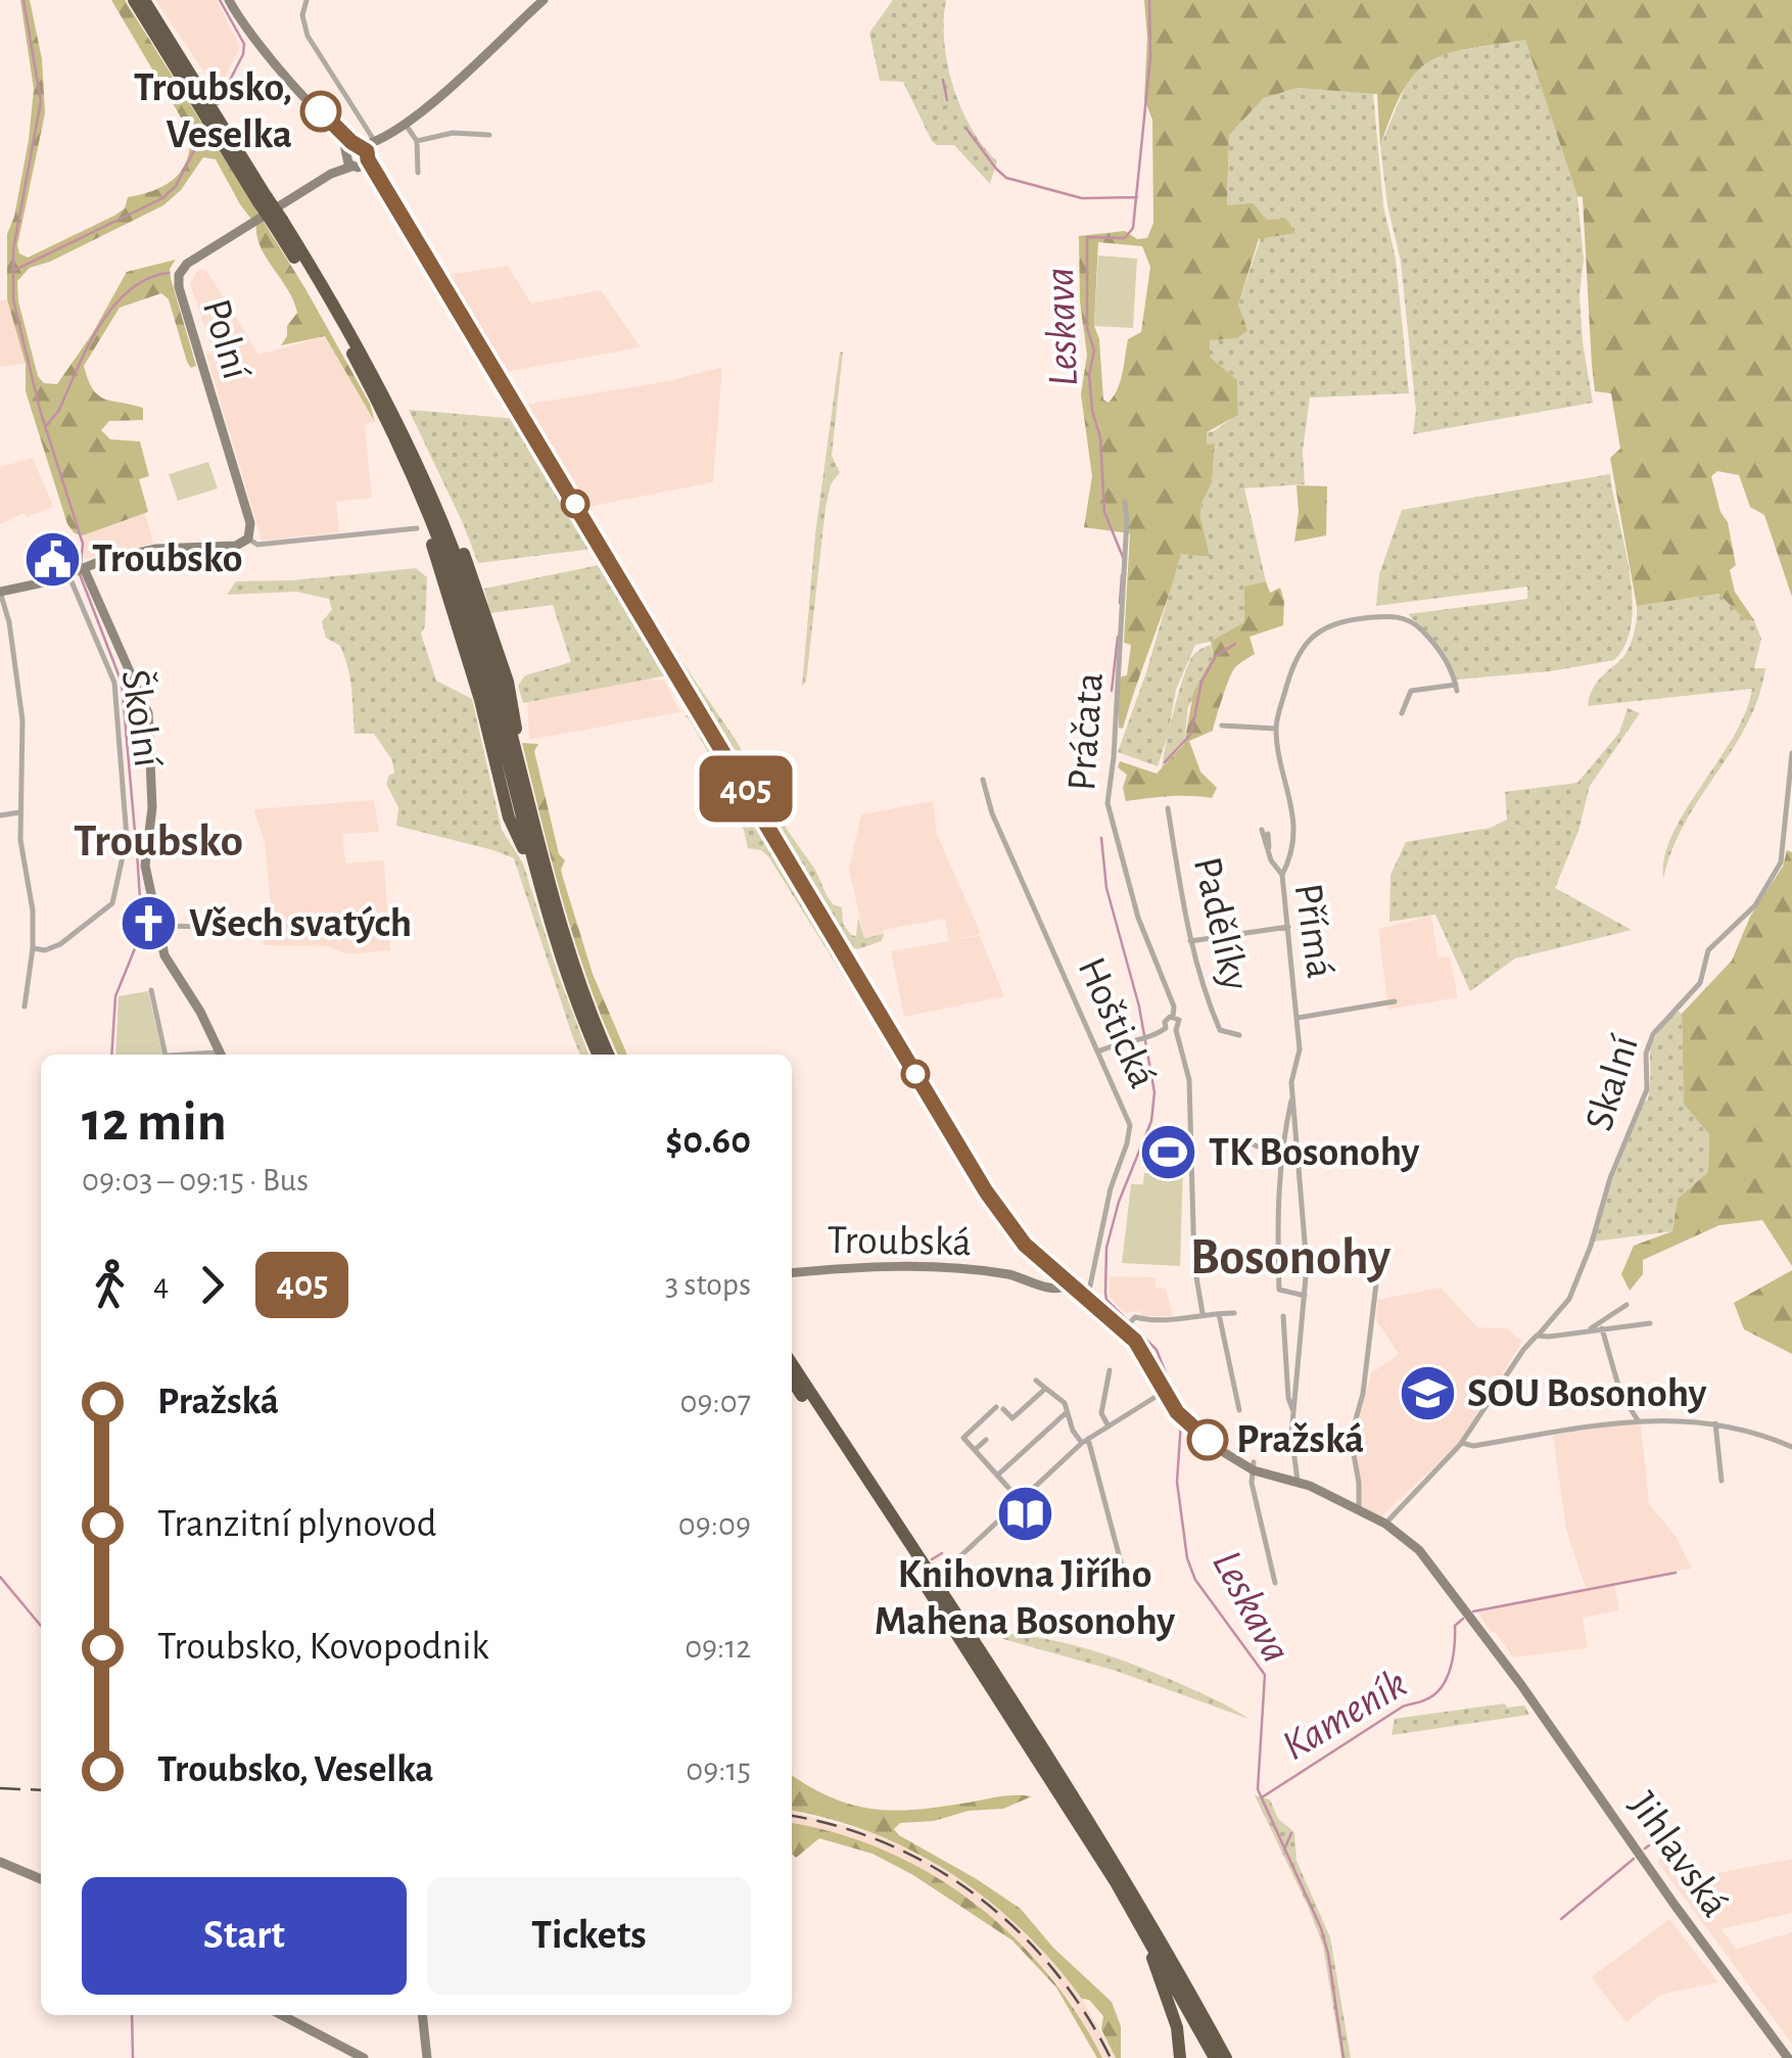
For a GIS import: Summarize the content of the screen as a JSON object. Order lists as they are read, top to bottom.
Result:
{
  "streets": {
    "main road": ["Polní", "Troubská", "Jihlavská"],
    "street": [
      "Školní",
      "Práčata",
      "Padělíky",
      "Přímá",
      "Hoštická",
      "Skalní"
    ]
  },
  "crossings": [
    ["Skalní", "Jihlavská"]
  ],
  "districts": ["Troubsko", "Bosonohy"],
  "water": ["Leskava", "Kameník"],
  "places": {
    "other": ["Troubsko, Veselka", "Pražská"],
    "public building": ["Troubsko"],
    "church": ["Všech svatých"],
    "sports": ["TK Bosonohy"],
    "school or university": ["SOU Bosonohy"],
    "library": ["Knihovna Jiřího Mahena Bosonohy"]
  },
  "lines": ["bus line 405"],
  "page": {
    "on_map": "405",
    "heading": ["12 min", "09:03 – 09:15 · Bus", "$0.60"],
    "legs": ["4", "405", "3 stops"],
    "list": [
      {
        "name": "Pražská",
        "value": "09:07"
      },
      {
        "name": "Tranzitní plynovod",
        "value": "09:09"
      },
      {
        "name": "Troubsko, Kovopodnik",
        "value": "09:12"
      },
      {
        "name": "Troubsko, Veselka",
        "value": "09:15"
      }
    ],
    "buttons": ["Start", "Tickets"]
  }
}
